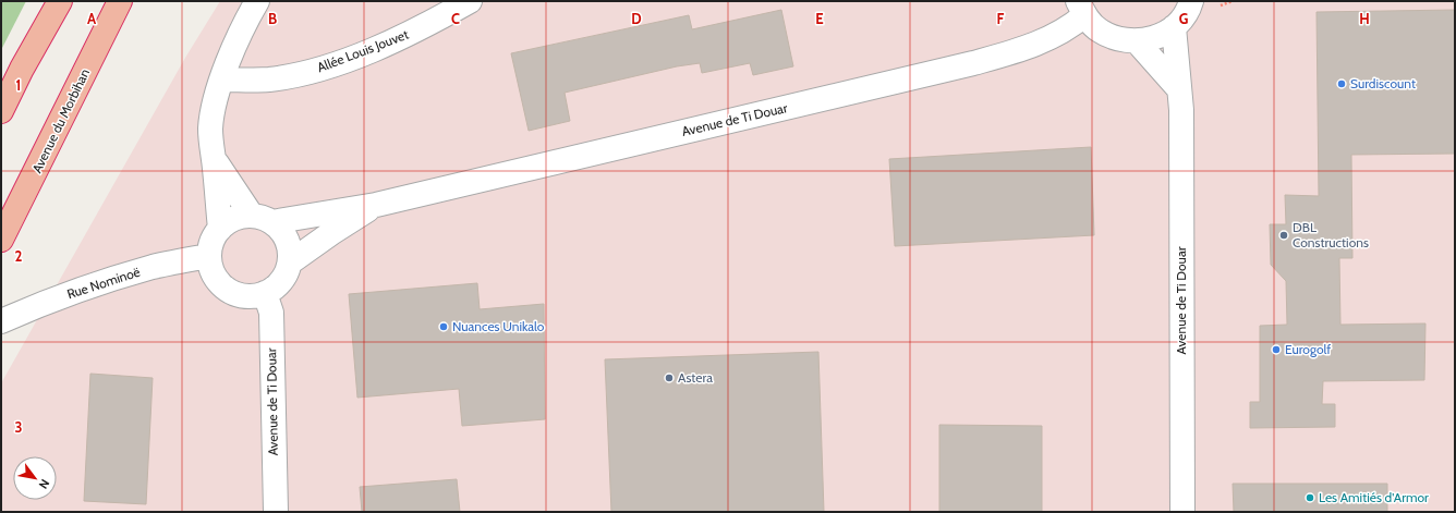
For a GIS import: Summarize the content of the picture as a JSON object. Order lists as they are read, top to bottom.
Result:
{
  "streets": {
    "highway": ["Avenue du Morbihan"],
    "street": ["Allée Louis Jouvet", "Avenue de Ti Douar", "Rue Nominoë"]
  },
  "crossings": [
    ["Avenue de Ti Douar", "Rue Nominoë"]
  ],
  "places": [
    "Surdiscount",
    "DBL Constructions",
    "Nuances Unikalo",
    "Eurogolf",
    "Astera",
    "Les Amitiés d'Armor"
  ],
  "north": "bottom right",
  "grid": {
    "columns": [
      "A",
      "B",
      "C",
      "D",
      "E",
      "F",
      "G",
      "H"
    ],
    "rows": ["1", "2", "3"]
  }
}
